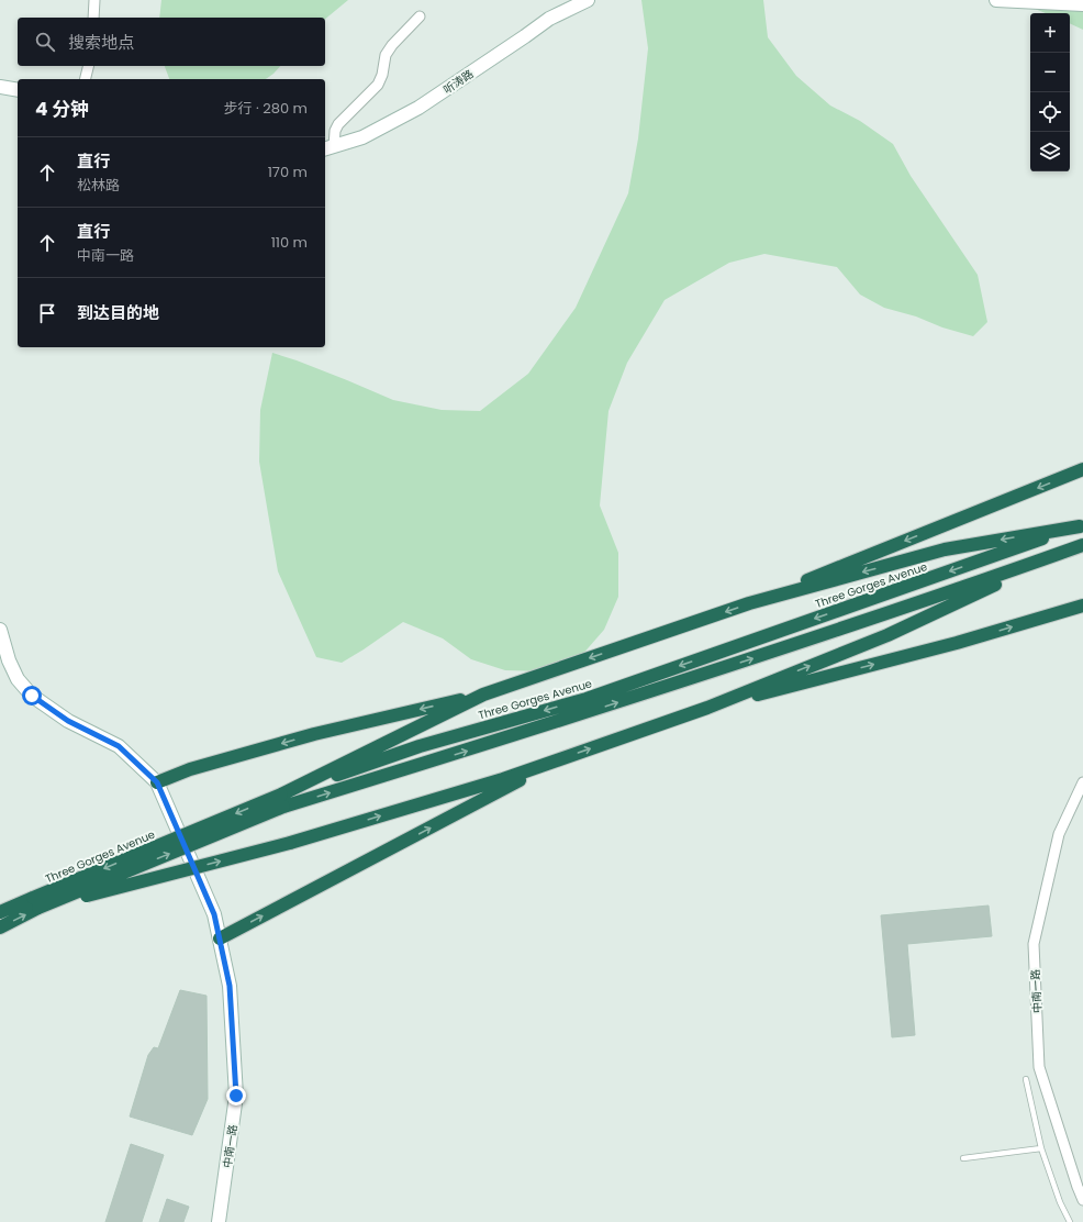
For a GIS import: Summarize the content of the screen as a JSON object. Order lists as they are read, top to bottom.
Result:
{
  "streets": {
    "highway": ["Three Gorges Avenue"],
    "street": ["听涛路", "中南一路"]
  },
  "page": {
    "map_buttons": ["+", "−"],
    "search": "搜索地点",
    "heading": ["4 分钟", "步行 · 280 m"],
    "list": [
      ["直行", "松林路", "170 m"],
      ["直行", "中南一路", "110 m"],
      "到达目的地"
    ]
  }
}
